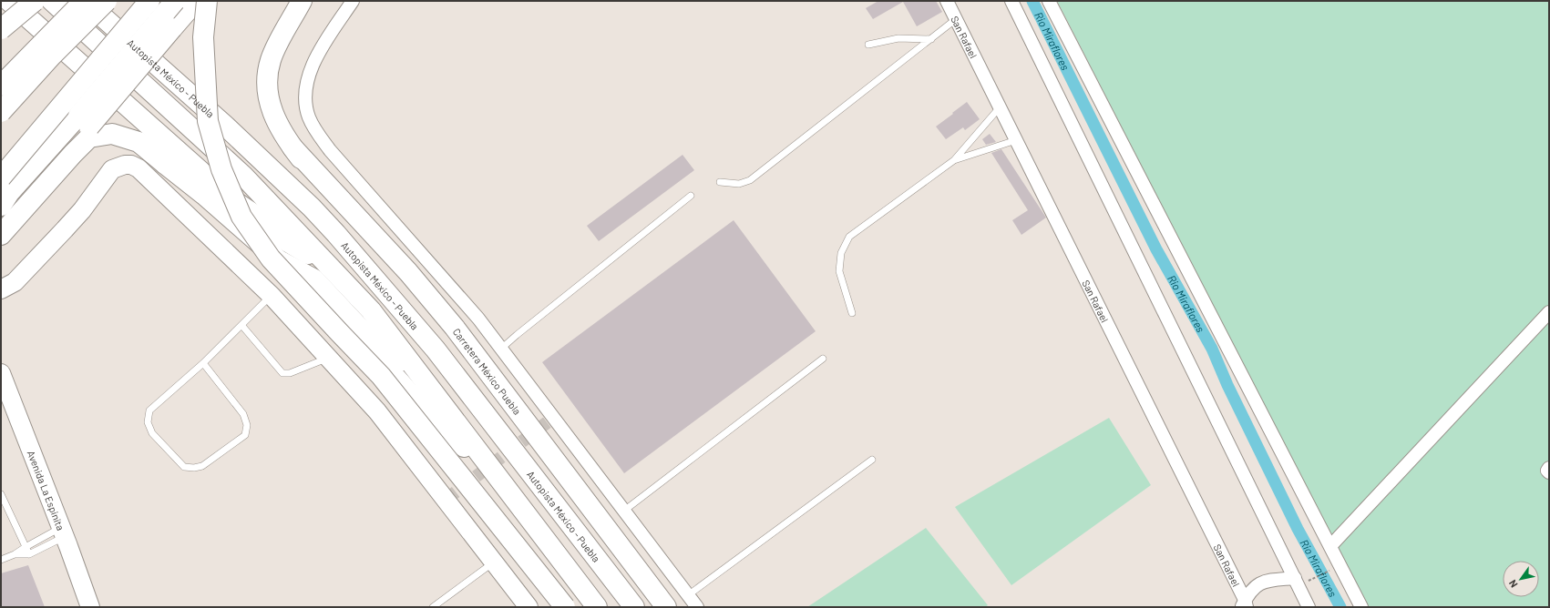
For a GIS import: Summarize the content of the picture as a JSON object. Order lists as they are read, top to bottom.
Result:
{
  "streets": {
    "main road": ["Autopista México - Puebla", "Carretera México Puebla", "Avenida La Espinita"],
    "street": ["San Rafael"]
  },
  "water": ["Rio Miraflores"],
  "north": "bottom left"
}
